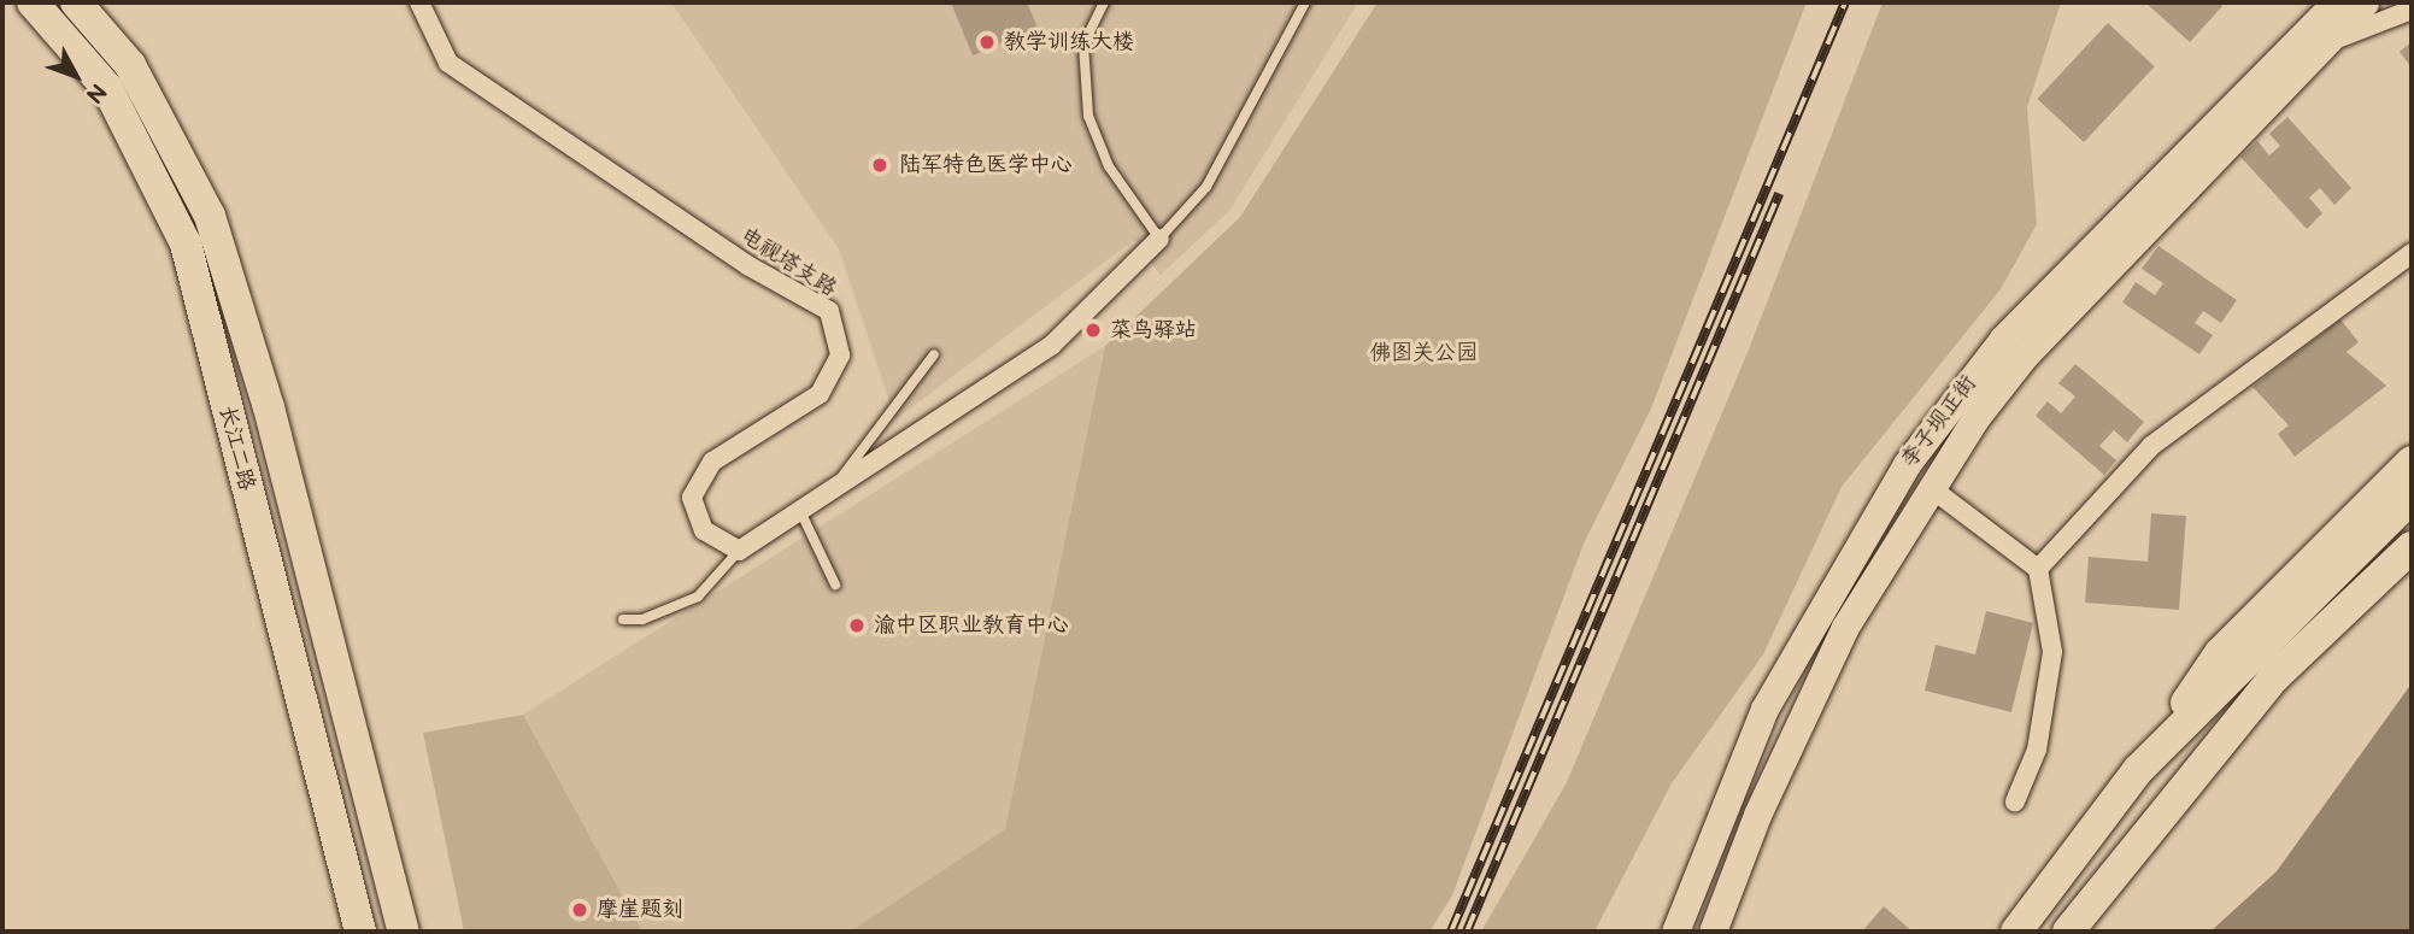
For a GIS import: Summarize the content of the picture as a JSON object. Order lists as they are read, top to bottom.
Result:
{
  "streets": {
    "main road": ["李子坝正街", "长江二路"],
    "street": ["电视塔支路"]
  },
  "parks": ["佛图关公园"],
  "places": [
    "教学训练大楼",
    "陆军特色医学中心",
    "菜鸟驿站",
    "渝中区职业教育中心",
    "摩崖题刻"
  ],
  "north": "bottom right"
}
